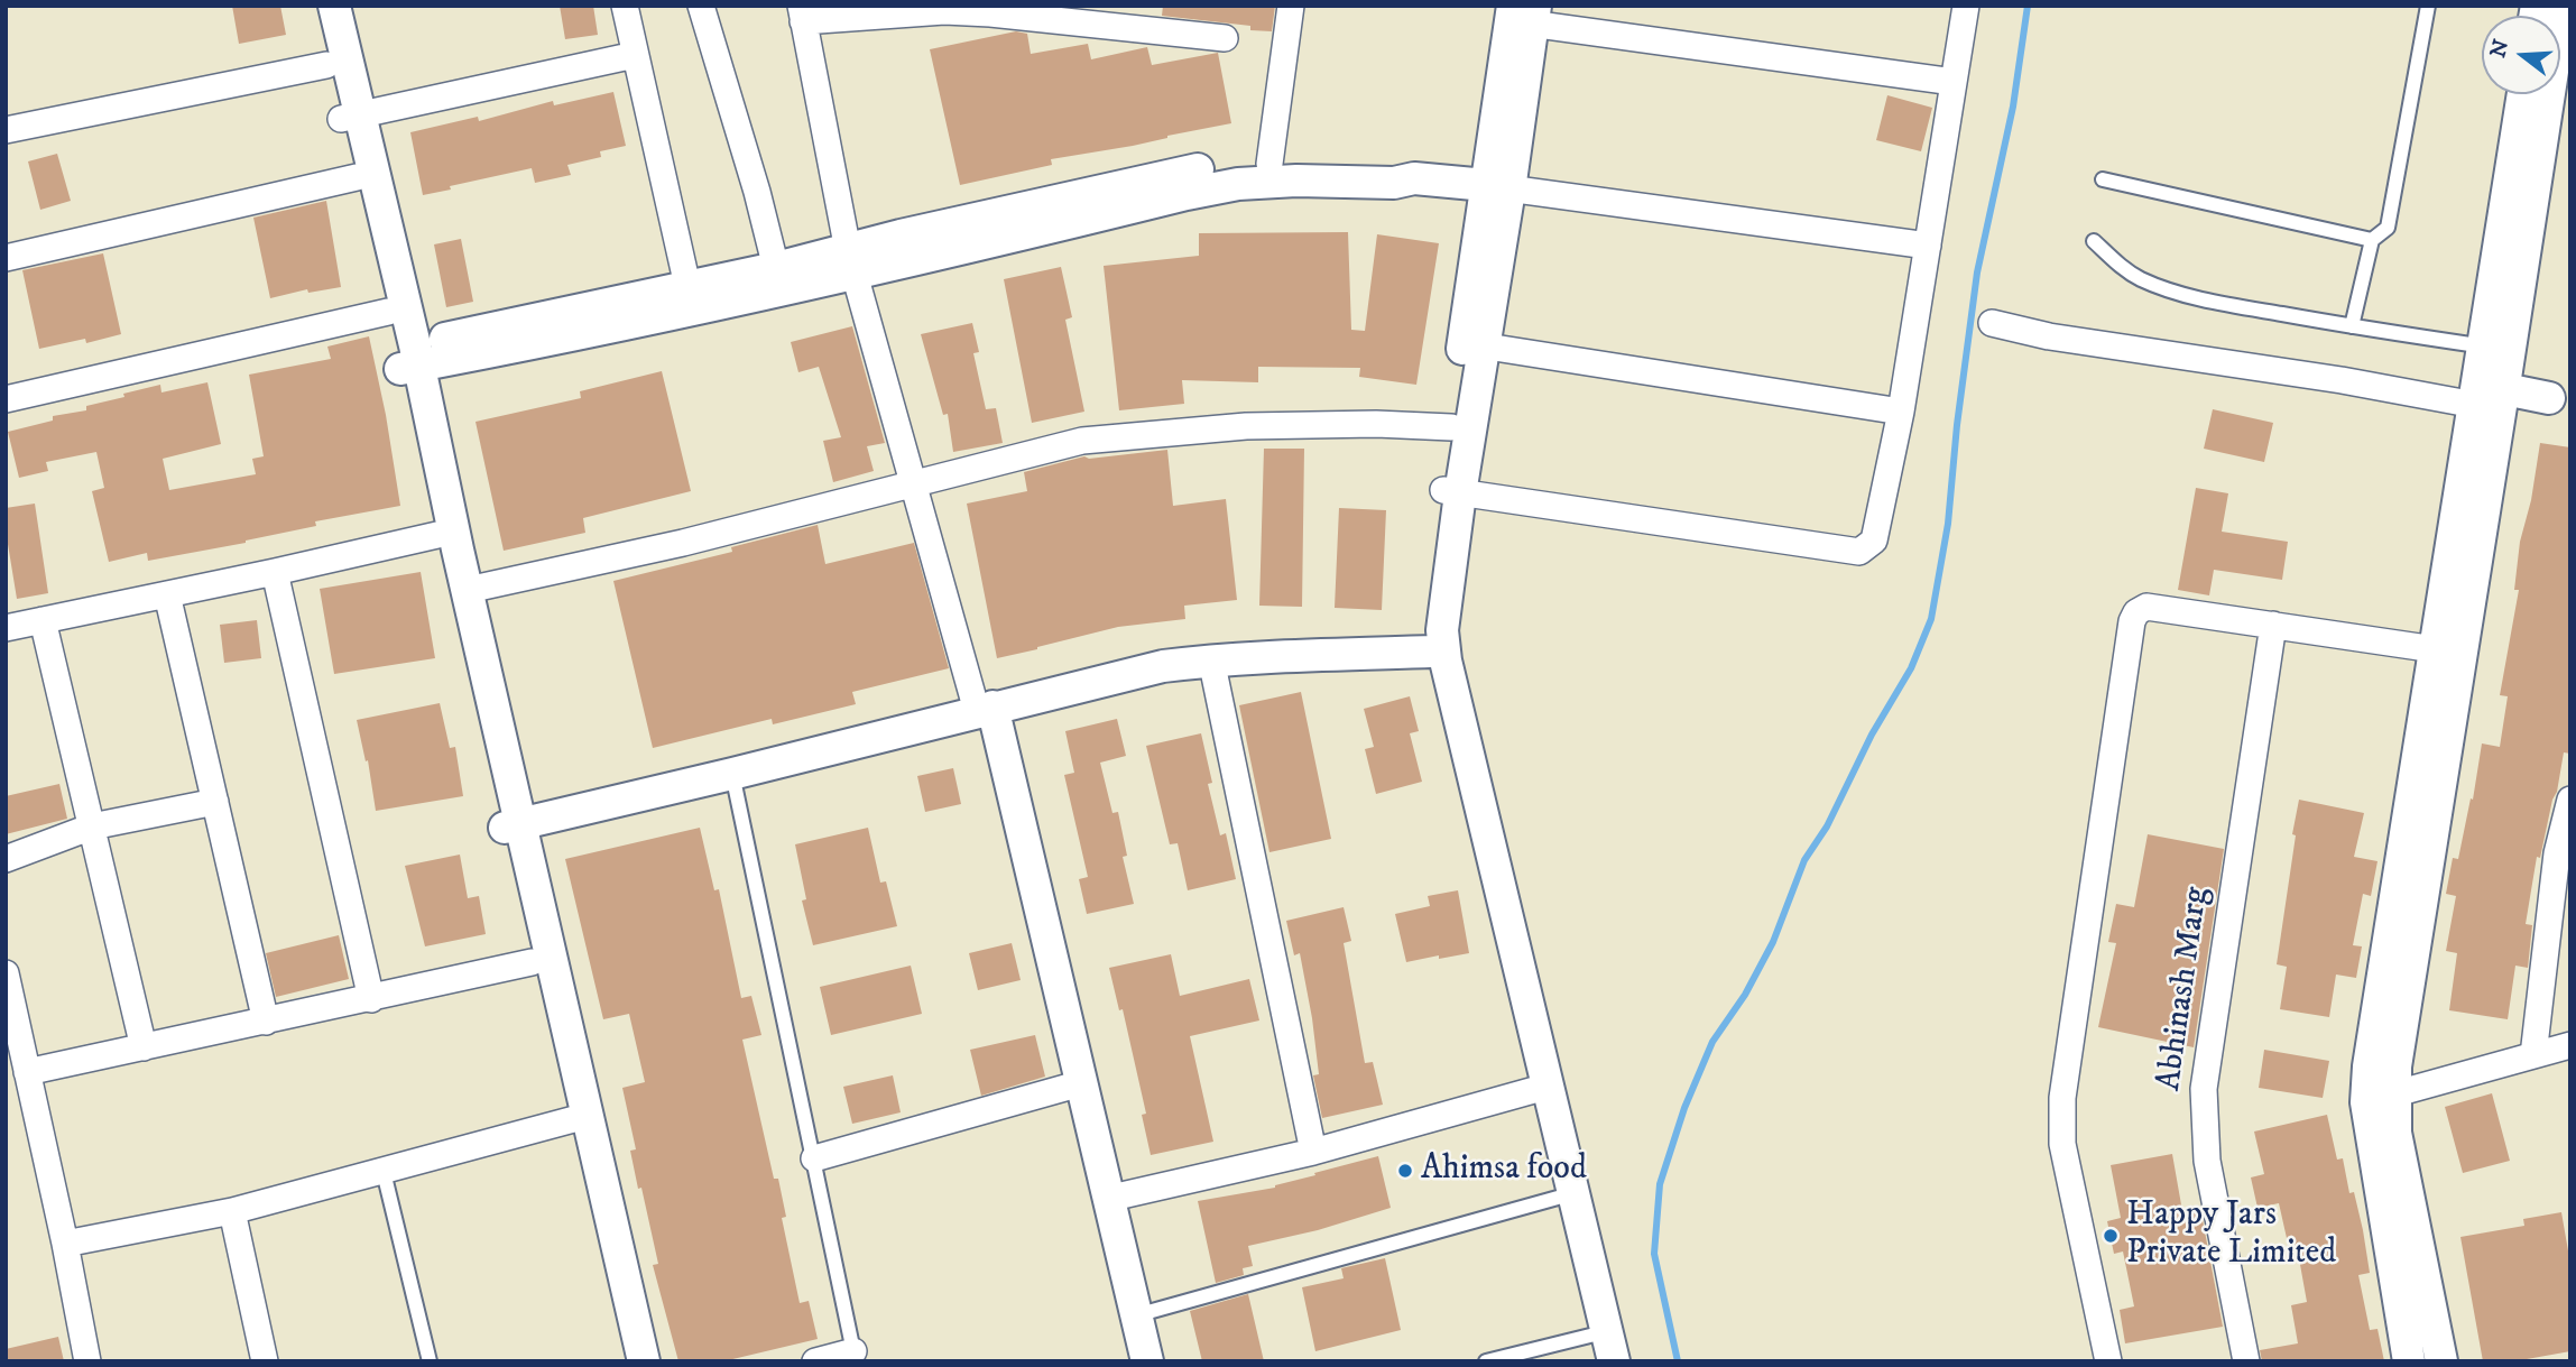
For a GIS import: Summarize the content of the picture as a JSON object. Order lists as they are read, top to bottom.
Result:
{
  "streets": {
    "street": ["Abhinash Marg"]
  },
  "places": ["Ahimsa food", "Happy Jars Private Limited"],
  "north": "left"
}
